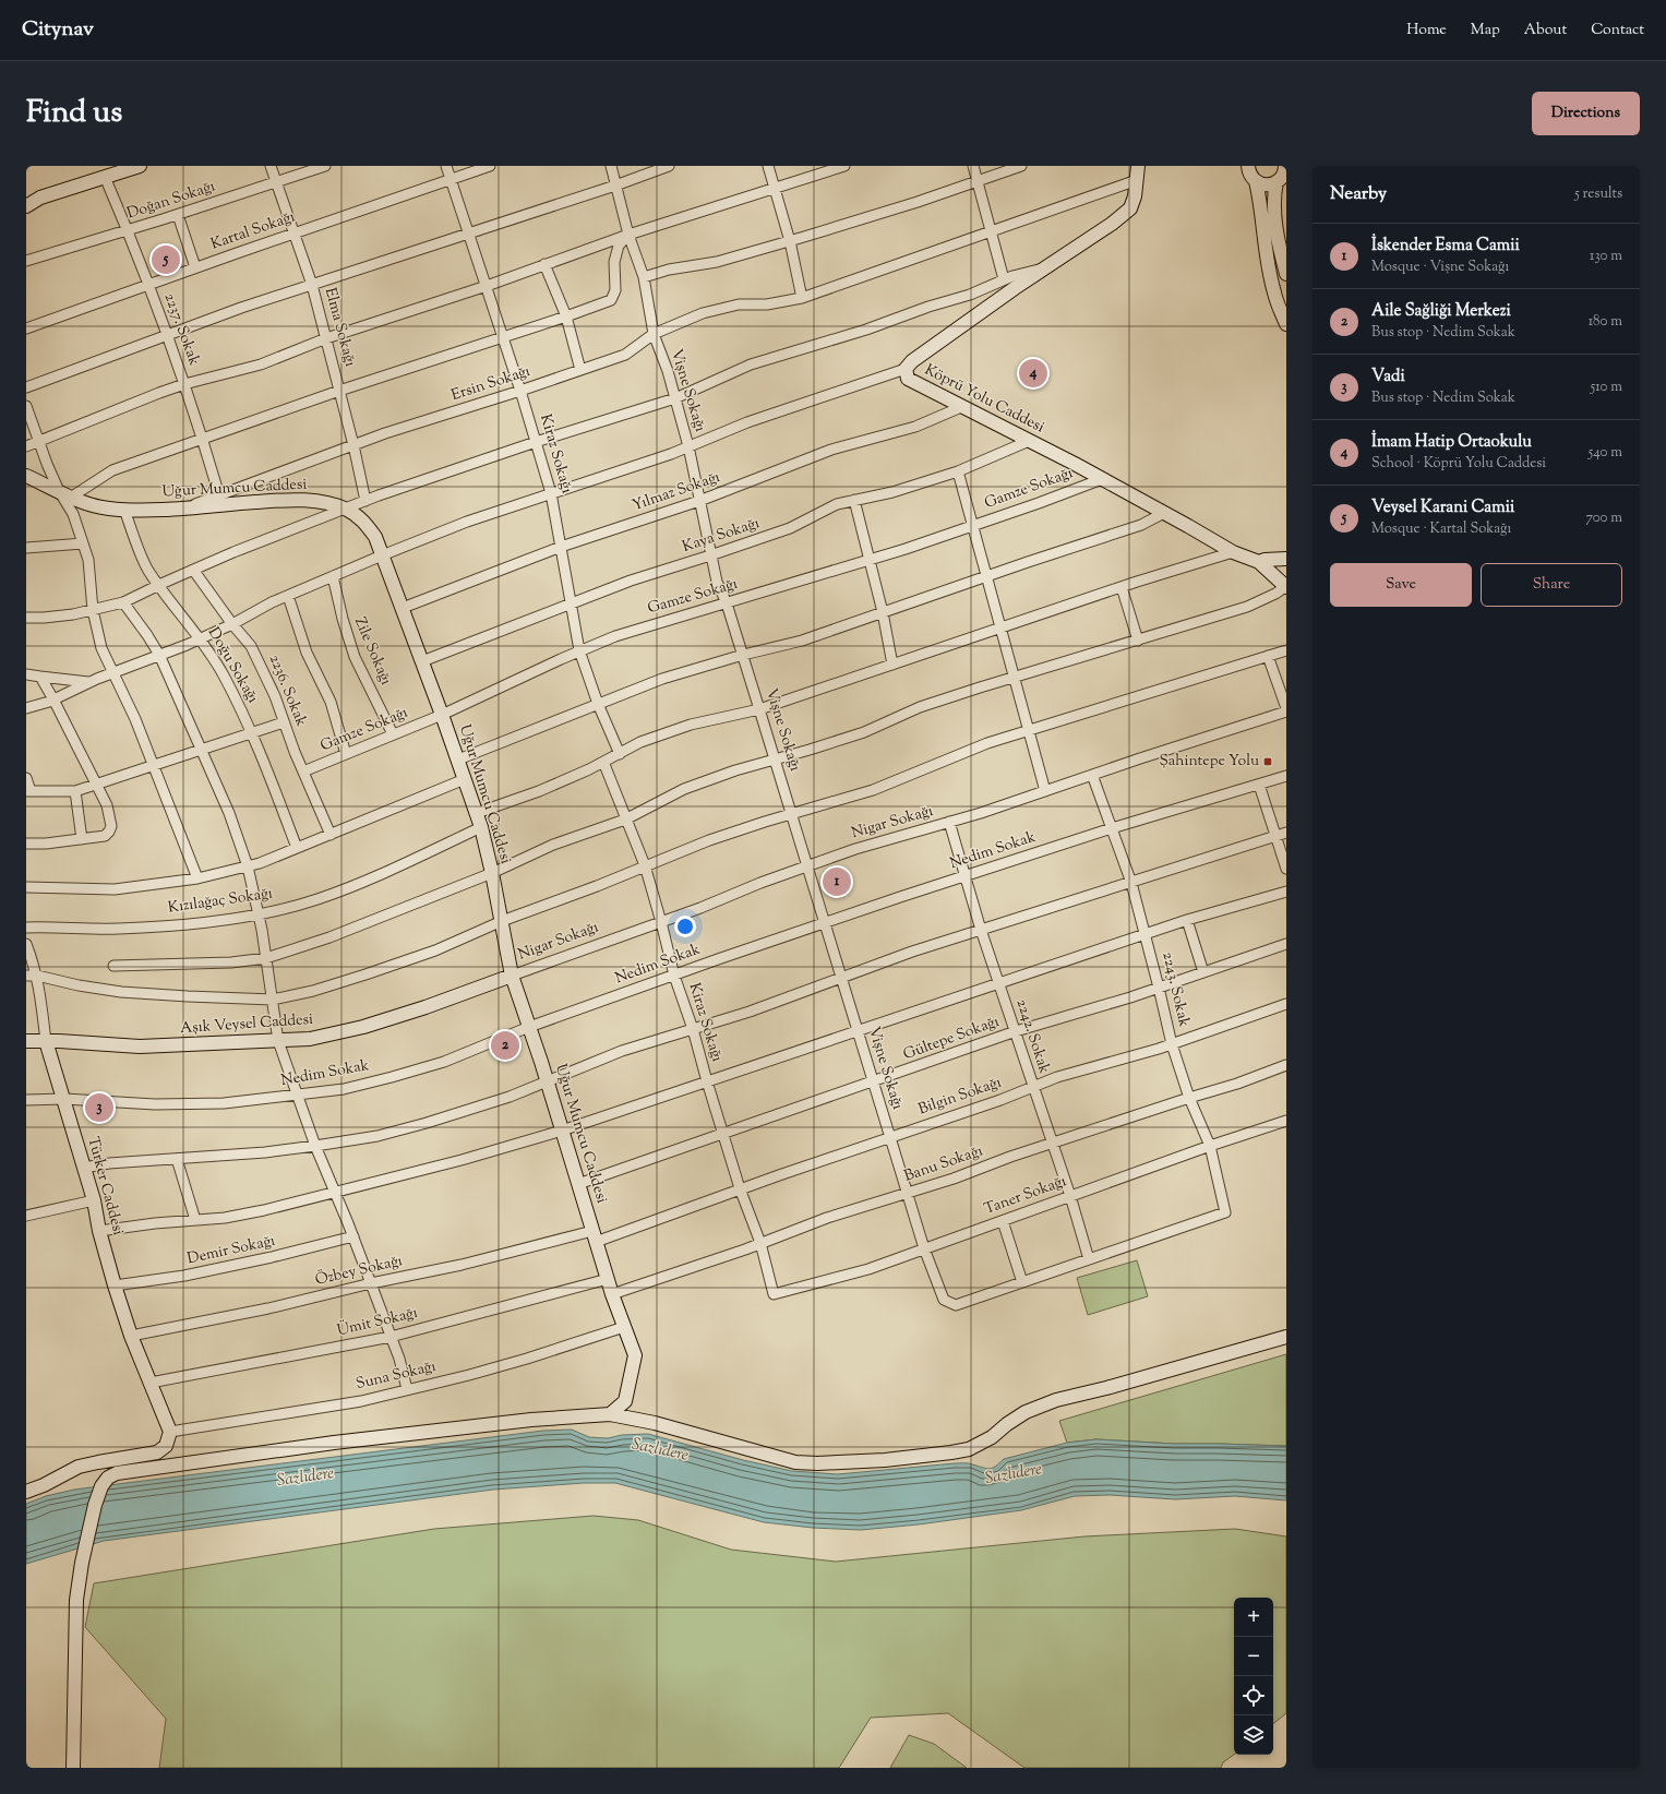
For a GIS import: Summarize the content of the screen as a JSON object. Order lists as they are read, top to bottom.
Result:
{
  "streets": {
    "street": [
      "Doğan Sokağı",
      "Kartal Sokağı",
      "Elma Sokağı",
      "2237. Sokak",
      "Ersin Sokağı",
      "Vişne Sokağı",
      "Köprü Yolu Caddesi",
      "Kiraz Sokağı",
      "Uğur Mumcu Caddesi",
      "Gamze Sokağı",
      "Yılmaz Sokağı",
      "Kaya Sokağı",
      "Zile Sokağı",
      "Doğu Sokağı",
      "2236. Sokak",
      "Nigar Sokağı",
      "Nedim Sokak",
      "Kızılağaç Sokağı",
      "2243. Sokak",
      "Aşık Veysel Caddesi",
      "2242. Sokak",
      "Gültepe Sokağı",
      "Bilgin Sokağı",
      "Banu Sokağı",
      "Türker Caddesi",
      "Taner Sokağı",
      "Demir Sokağı",
      "Özbey Sokağı",
      "Ümit Sokağı",
      "Suna Sokağı"
    ]
  },
  "crossings": [
    ["Doğan Sokağı", "Elma Sokağı"],
    ["Doğan Sokağı", "2237. Sokak"],
    ["Kartal Sokağı", "Elma Sokağı"],
    ["Kartal Sokağı", "2237. Sokak"],
    ["Kartal Sokağı", "Kiraz Sokağı"],
    ["Elma Sokağı", "Ersin Sokağı"],
    ["2237. Sokak", "Ersin Sokağı"],
    ["Ersin Sokağı", "Vişne Sokağı"],
    ["Ersin Sokağı", "Köprü Yolu Caddesi"],
    ["Ersin Sokağı", "Kiraz Sokağı"],
    ["Ersin Sokağı", "Uğur Mumcu Caddesi"],
    ["Vişne Sokağı", "Gamze Sokağı"],
    ["Vişne Sokağı", "Yılmaz Sokağı"],
    ["Vişne Sokağı", "Kaya Sokağı"],
    ["Vişne Sokağı", "Nigar Sokağı"],
    ["Vişne Sokağı", "Nedim Sokak"],
    ["Vişne Sokağı", "Gültepe Sokağı"],
    ["Vişne Sokağı", "Bilgin Sokağı"],
    ["Vişne Sokağı", "Banu Sokağı"],
    ["Vişne Sokağı", "Taner Sokağı"],
    ["Köprü Yolu Caddesi", "Gamze Sokağı"],
    ["Köprü Yolu Caddesi", "Yılmaz Sokağı"],
    ["Köprü Yolu Caddesi", "Kaya Sokağı"],
    ["Kiraz Sokağı", "Gamze Sokağı"],
    ["Kiraz Sokağı", "Yılmaz Sokağı"],
    ["Kiraz Sokağı", "Kaya Sokağı"],
    ["Kiraz Sokağı", "Nigar Sokağı"],
    ["Kiraz Sokağı", "Nedim Sokak"],
    ["Kiraz Sokağı", "Gültepe Sokağı"],
    ["Kiraz Sokağı", "Bilgin Sokağı"],
    ["Kiraz Sokağı", "Banu Sokağı"],
    ["Kiraz Sokağı", "Taner Sokağı"],
    ["Uğur Mumcu Caddesi", "Gamze Sokağı"],
    ["Uğur Mumcu Caddesi", "Yılmaz Sokağı"],
    ["Uğur Mumcu Caddesi", "Kaya Sokağı"],
    ["Uğur Mumcu Caddesi", "Doğu Sokağı"],
    ["Uğur Mumcu Caddesi", "Nigar Sokağı"],
    ["Uğur Mumcu Caddesi", "Nedim Sokak"],
    ["Uğur Mumcu Caddesi", "Kızılağaç Sokağı"],
    ["Uğur Mumcu Caddesi", "Aşık Veysel Caddesi"],
    ["Uğur Mumcu Caddesi", "Gültepe Sokağı"],
    ["Uğur Mumcu Caddesi", "Bilgin Sokağı"],
    ["Uğur Mumcu Caddesi", "Banu Sokağı"],
    ["Uğur Mumcu Caddesi", "Özbey Sokağı"],
    ["Uğur Mumcu Caddesi", "Ümit Sokağı"],
    ["Uğur Mumcu Caddesi", "Suna Sokağı"],
    ["Gamze Sokağı", "Zile Sokağı"],
    ["Gamze Sokağı", "2236. Sokak"],
    ["Nigar Sokağı", "2243. Sokak"],
    ["Nigar Sokağı", "Aşık Veysel Caddesi"],
    ["Nigar Sokağı", "2242. Sokak"],
    ["Nedim Sokak", "2243. Sokak"],
    ["Nedim Sokak", "2242. Sokak"],
    ["Nedim Sokak", "Türker Caddesi"],
    ["2243. Sokak", "2242. Sokak"],
    ["2243. Sokak", "Gültepe Sokağı"],
    ["2243. Sokak", "Bilgin Sokağı"],
    ["2243. Sokak", "Banu Sokağı"],
    ["2243. Sokak", "Taner Sokağı"],
    ["Aşık Veysel Caddesi", "Türker Caddesi"],
    ["2242. Sokak", "Gültepe Sokağı"],
    ["2242. Sokak", "Bilgin Sokağı"],
    ["2242. Sokak", "Banu Sokağı"],
    ["2242. Sokak", "Taner Sokağı"],
    ["Bilgin Sokağı", "Özbey Sokağı"],
    ["Türker Caddesi", "Demir Sokağı"],
    ["Türker Caddesi", "Özbey Sokağı"],
    ["Türker Caddesi", "Ümit Sokağı"],
    ["Türker Caddesi", "Suna Sokağı"]
  ],
  "water": ["Sazlıdere"],
  "places": {
    "transit": ["Şahintepe Yolu"]
  },
  "page": {
    "header": "Citynav",
    "nav": [
      "Home",
      "Map",
      "About",
      "Contact"
    ],
    "title": "Find us",
    "buttons": [
      "Directions",
      ["Save", "Share"]
    ],
    "heading": ["Nearby", "5 results"],
    "list": [
      {
        "mark": "1",
        "name": "İskender Esma Camii",
        "note": "Mosque · Vişne Sokağı",
        "value": "130 m"
      },
      {
        "mark": "2",
        "name": "Aile Sağliği Merkezi",
        "note": "Bus stop · Nedim Sokak",
        "value": "180 m"
      },
      {
        "mark": "3",
        "name": "Vadi",
        "note": "Bus stop · Nedim Sokak",
        "value": "510 m"
      },
      {
        "mark": "4",
        "name": "İmam Hatip Ortaokulu",
        "note": "School · Köprü Yolu Caddesi",
        "value": "540 m"
      },
      {
        "mark": "5",
        "name": "Veysel Karani Camii",
        "note": "Mosque · Kartal Sokağı",
        "value": "700 m"
      }
    ],
    "pins": [
      "5",
      "4",
      "1",
      "2",
      "3"
    ],
    "map_buttons": ["+", "−"]
  }
}
